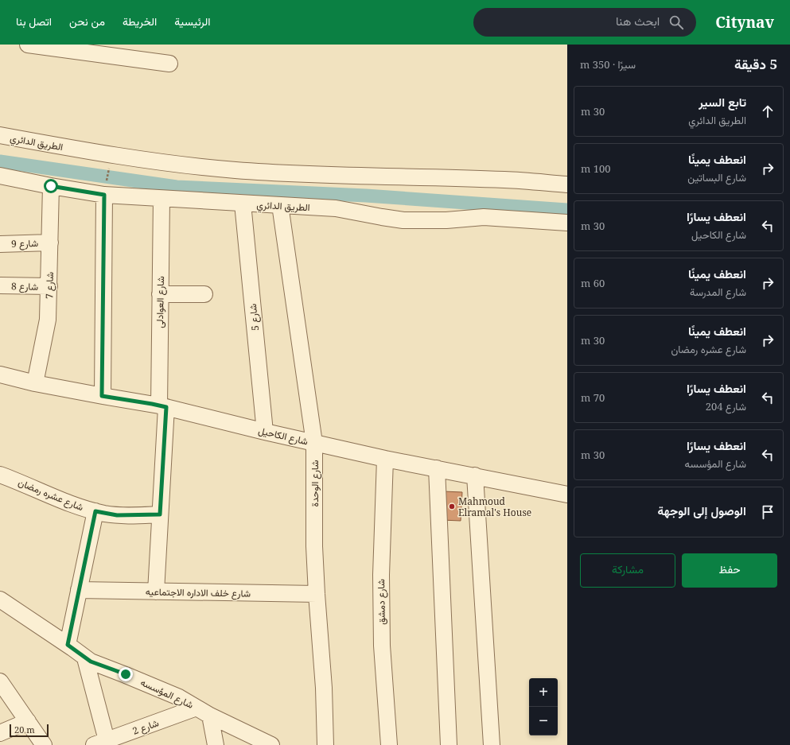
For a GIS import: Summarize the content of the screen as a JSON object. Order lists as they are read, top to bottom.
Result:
{
  "streets": {
    "street": [
      "الطريق الدائري",
      "شارع 9",
      "شارع 7",
      "شارع 8",
      "شارع العوادلى",
      "شارع 5",
      "شارع الكاحيل",
      "شارع الوحدة",
      "شارع عشره رمضان",
      "شارع خلف الاداره الاجتماعيه",
      "شارع دمشق",
      "شارع المؤسسه",
      "شارع 2"
    ]
  },
  "crossings": [
    ["الطريق الدائري", "شارع 7"],
    ["الطريق الدائري", "شارع العوادلى"],
    ["الطريق الدائري", "شارع 5"],
    ["الطريق الدائري", "شارع الوحدة"],
    ["شارع 9", "شارع 7"],
    ["شارع 7", "شارع 8"],
    ["شارع 7", "شارع الكاحيل"],
    ["شارع العوادلى", "شارع الكاحيل"],
    ["شارع العوادلى", "شارع عشره رمضان"],
    ["شارع العوادلى", "شارع خلف الاداره الاجتماعيه"],
    ["شارع 5", "شارع الكاحيل"],
    ["شارع الكاحيل", "شارع الوحدة"],
    ["شارع الكاحيل", "شارع دمشق"],
    ["شارع الوحدة", "شارع خلف الاداره الاجتماعيه"],
    ["شارع المؤسسه", "شارع 2"]
  ],
  "places": ["Mahmoud Elramal's House"],
  "scale_bar": "20 m",
  "page": {
    "header": "Citynav",
    "search": "ابحث هنا",
    "nav": [
      "الرئيسية",
      "الخريطة",
      "من نحن",
      "اتصل بنا"
    ],
    "heading": ["5 دقيقة", "سيرًا · 350 m"],
    "list": [
      ["تابع السير", "الطريق الدائري", "30 m"],
      ["انعطف يمينًا", "شارع البساتين", "100 m"],
      ["انعطف يسارًا", "شارع الكاحيل", "30 m"],
      ["انعطف يمينًا", "شارع المدرسة", "60 m"],
      ["انعطف يمينًا", "شارع عشره رمضان", "30 m"],
      ["انعطف يسارًا", "شارع 204", "70 m"],
      ["انعطف يسارًا", "شارع المؤسسه", "30 m"],
      "الوصول إلى الوجهة"
    ],
    "buttons": ["حفظ", "مشاركة"],
    "map_buttons": ["+", "−"],
    "scale": "20 m"
  }
}
